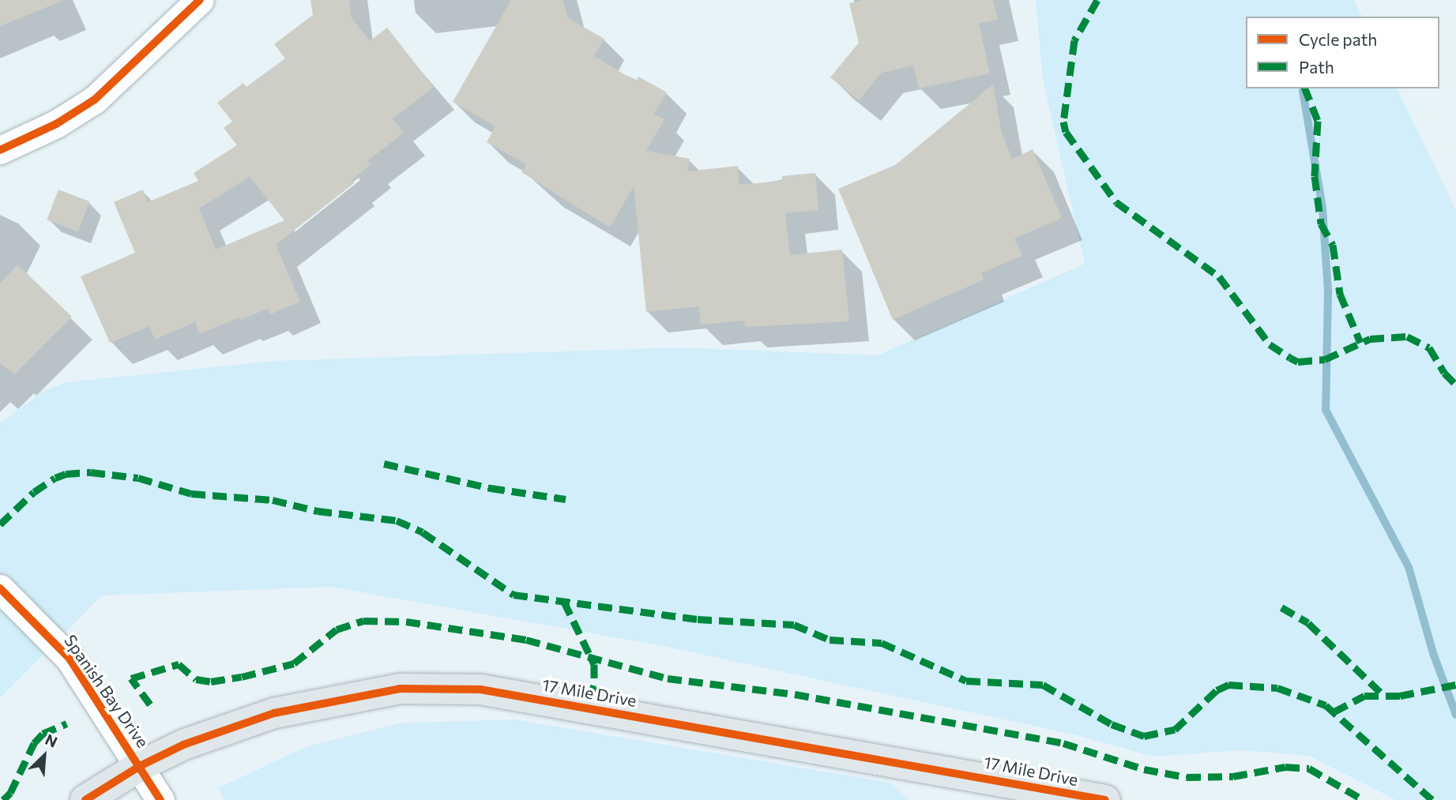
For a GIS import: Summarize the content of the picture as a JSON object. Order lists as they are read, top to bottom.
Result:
{
  "streets": {
    "main road": ["17 Mile Drive"],
    "street": ["Spanish Bay Drive"]
  },
  "crossings": [
    ["Spanish Bay Drive", "17 Mile Drive"]
  ],
  "legend": ["Cycle path", "Path"],
  "north": "top right"
}
